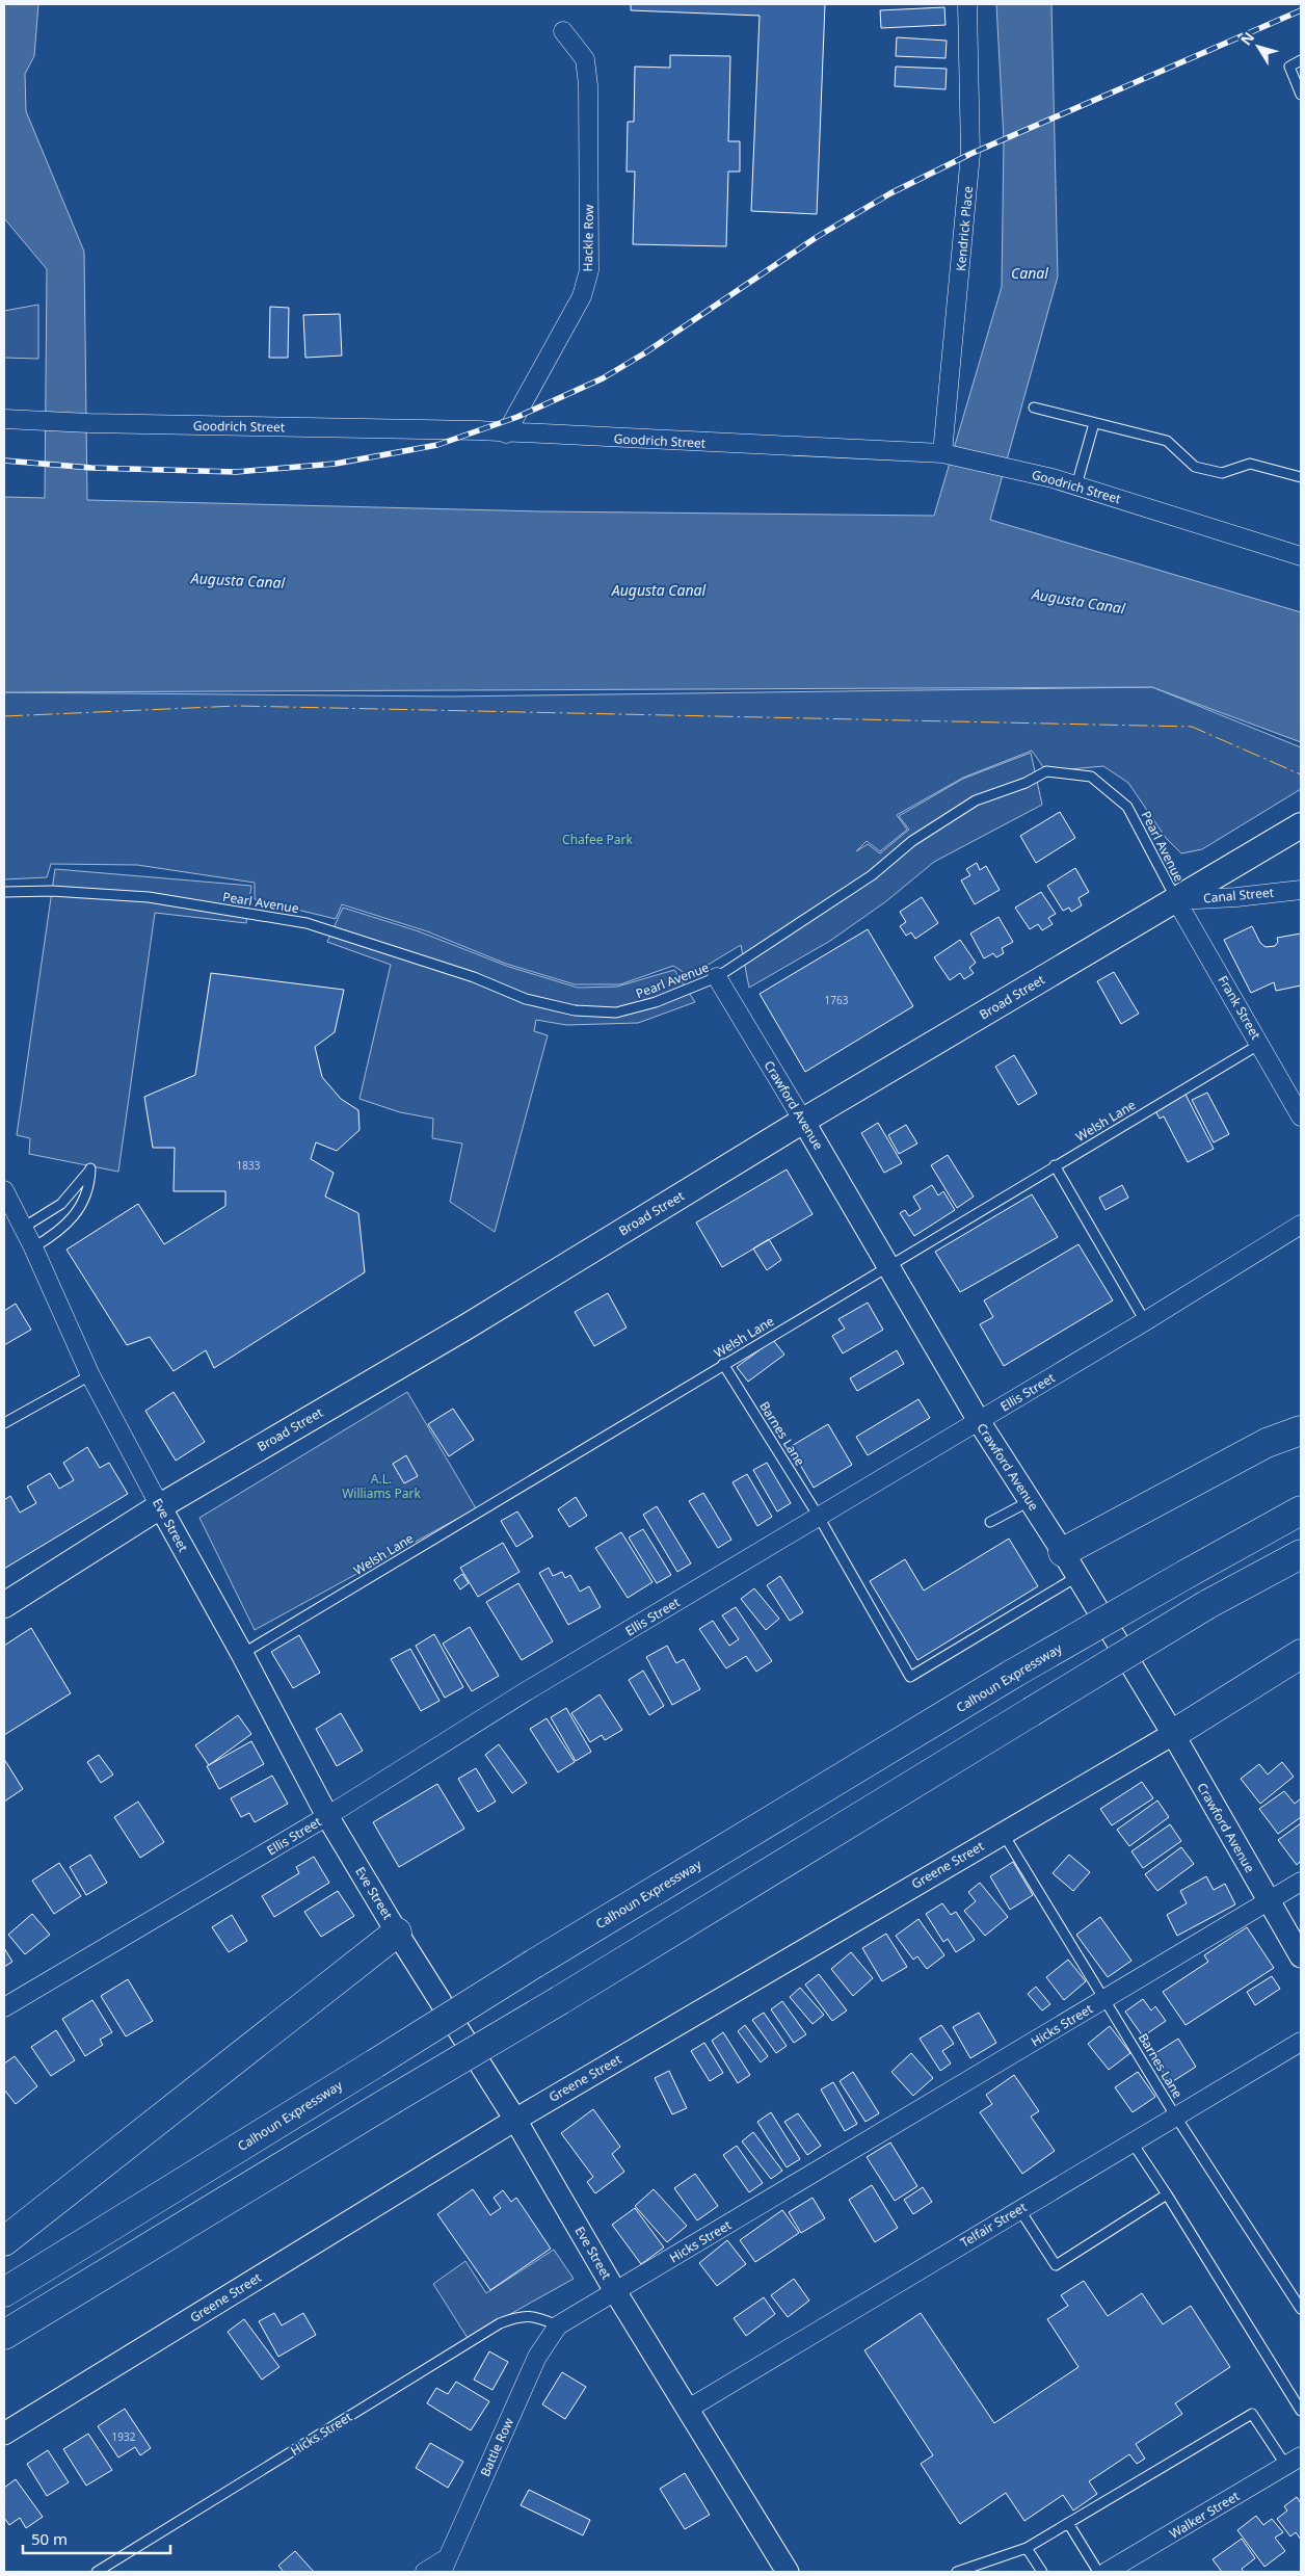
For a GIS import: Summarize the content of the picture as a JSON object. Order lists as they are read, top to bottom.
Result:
{
  "streets": {
    "highway": ["Calhoun Expressway"],
    "main road": ["Broad Street"],
    "street": [
      "Kendrick Place",
      "Hackle Row",
      "Goodrich Street",
      "Canal Street",
      "Frank Street",
      "Crawford Avenue",
      "Ellis Street",
      "Eve Street",
      "Greene Street",
      "Hicks Street",
      "Telfair Street",
      "Battle Row",
      "Walker Street"
    ],
    "lane": ["Pearl Avenue", "Welsh Lane", "Barnes Lane"]
  },
  "crossings": [
    ["Kendrick Place", "Goodrich Street"],
    ["Hackle Row", "Goodrich Street"],
    ["Pearl Avenue", "Canal Street"],
    ["Pearl Avenue", "Broad Street"],
    ["Pearl Avenue", "Frank Street"],
    ["Pearl Avenue", "Crawford Avenue"],
    ["Canal Street", "Broad Street"],
    ["Canal Street", "Frank Street"],
    ["Broad Street", "Frank Street"],
    ["Broad Street", "Crawford Avenue"],
    ["Broad Street", "Eve Street"],
    ["Frank Street", "Welsh Lane"],
    ["Crawford Avenue", "Welsh Lane"],
    ["Crawford Avenue", "Ellis Street"],
    ["Crawford Avenue", "Barnes Lane"],
    ["Crawford Avenue", "Greene Street"],
    ["Crawford Avenue", "Hicks Street"],
    ["Welsh Lane", "Barnes Lane"],
    ["Welsh Lane", "Eve Street"],
    ["Ellis Street", "Barnes Lane"],
    ["Ellis Street", "Eve Street"],
    ["Barnes Lane", "Greene Street"],
    ["Barnes Lane", "Hicks Street"],
    ["Barnes Lane", "Telfair Street"],
    ["Eve Street", "Greene Street"],
    ["Eve Street", "Hicks Street"],
    ["Eve Street", "Telfair Street"],
    ["Hicks Street", "Battle Row"]
  ],
  "water": ["Canal", "Augusta Canal"],
  "parks": ["Chafee Park", "A.L. Williams Park"],
  "house_numbers": ["1763", "1833", "1932"],
  "scale_bar": "50 m",
  "north": "top left"
}
